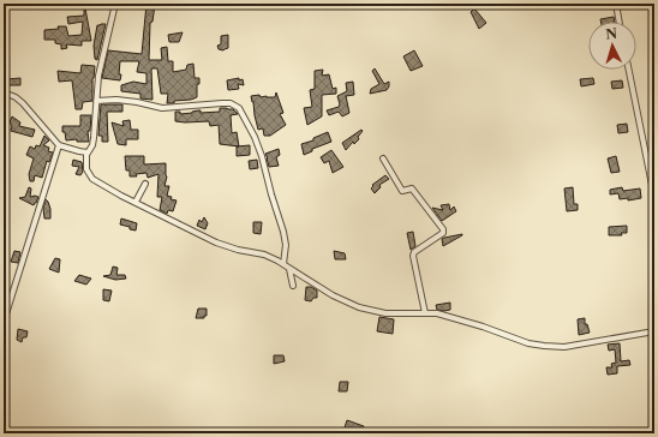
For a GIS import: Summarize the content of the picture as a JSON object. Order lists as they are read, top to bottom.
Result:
{
  "north": "top"
}
